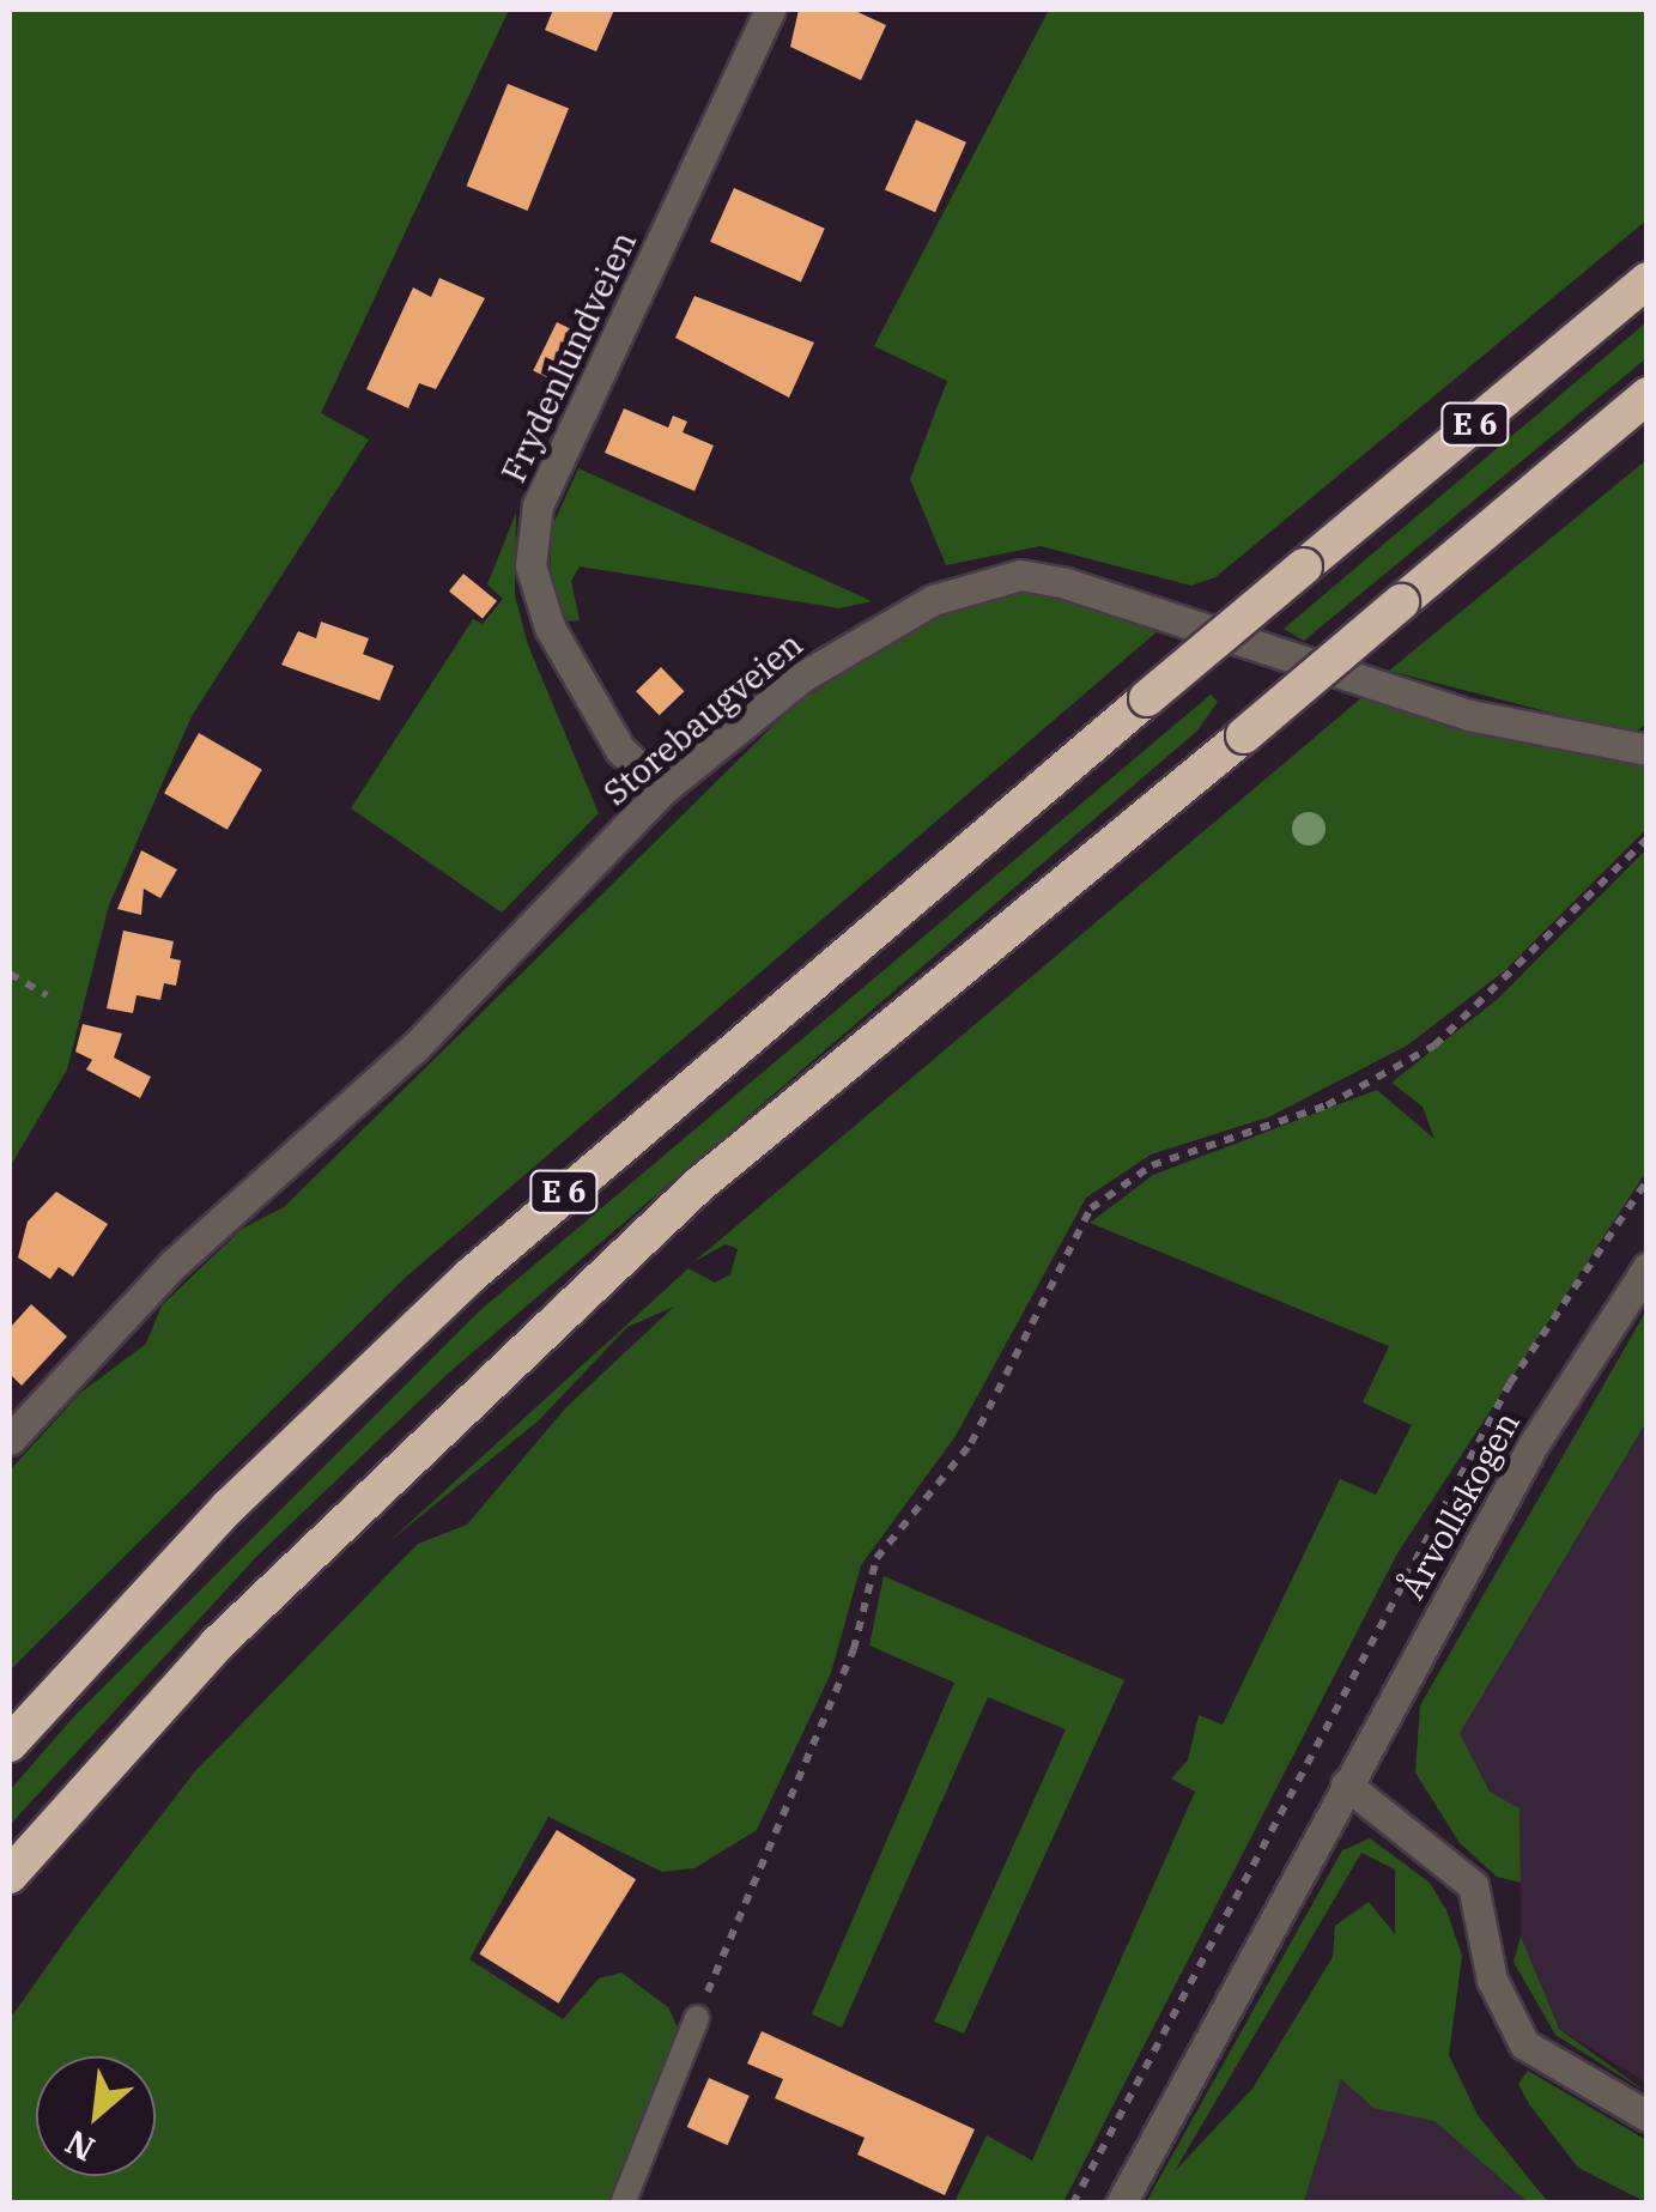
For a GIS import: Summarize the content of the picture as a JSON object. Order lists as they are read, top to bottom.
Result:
{
  "streets": {
    "highway": ["E 6"],
    "street": ["Frydenlundveien", "Storebaugveien", "Årvollskogen"]
  },
  "crossings": [
    ["Frydenlundveien", "Storebaugveien"]
  ],
  "north": "bottom left"
}
